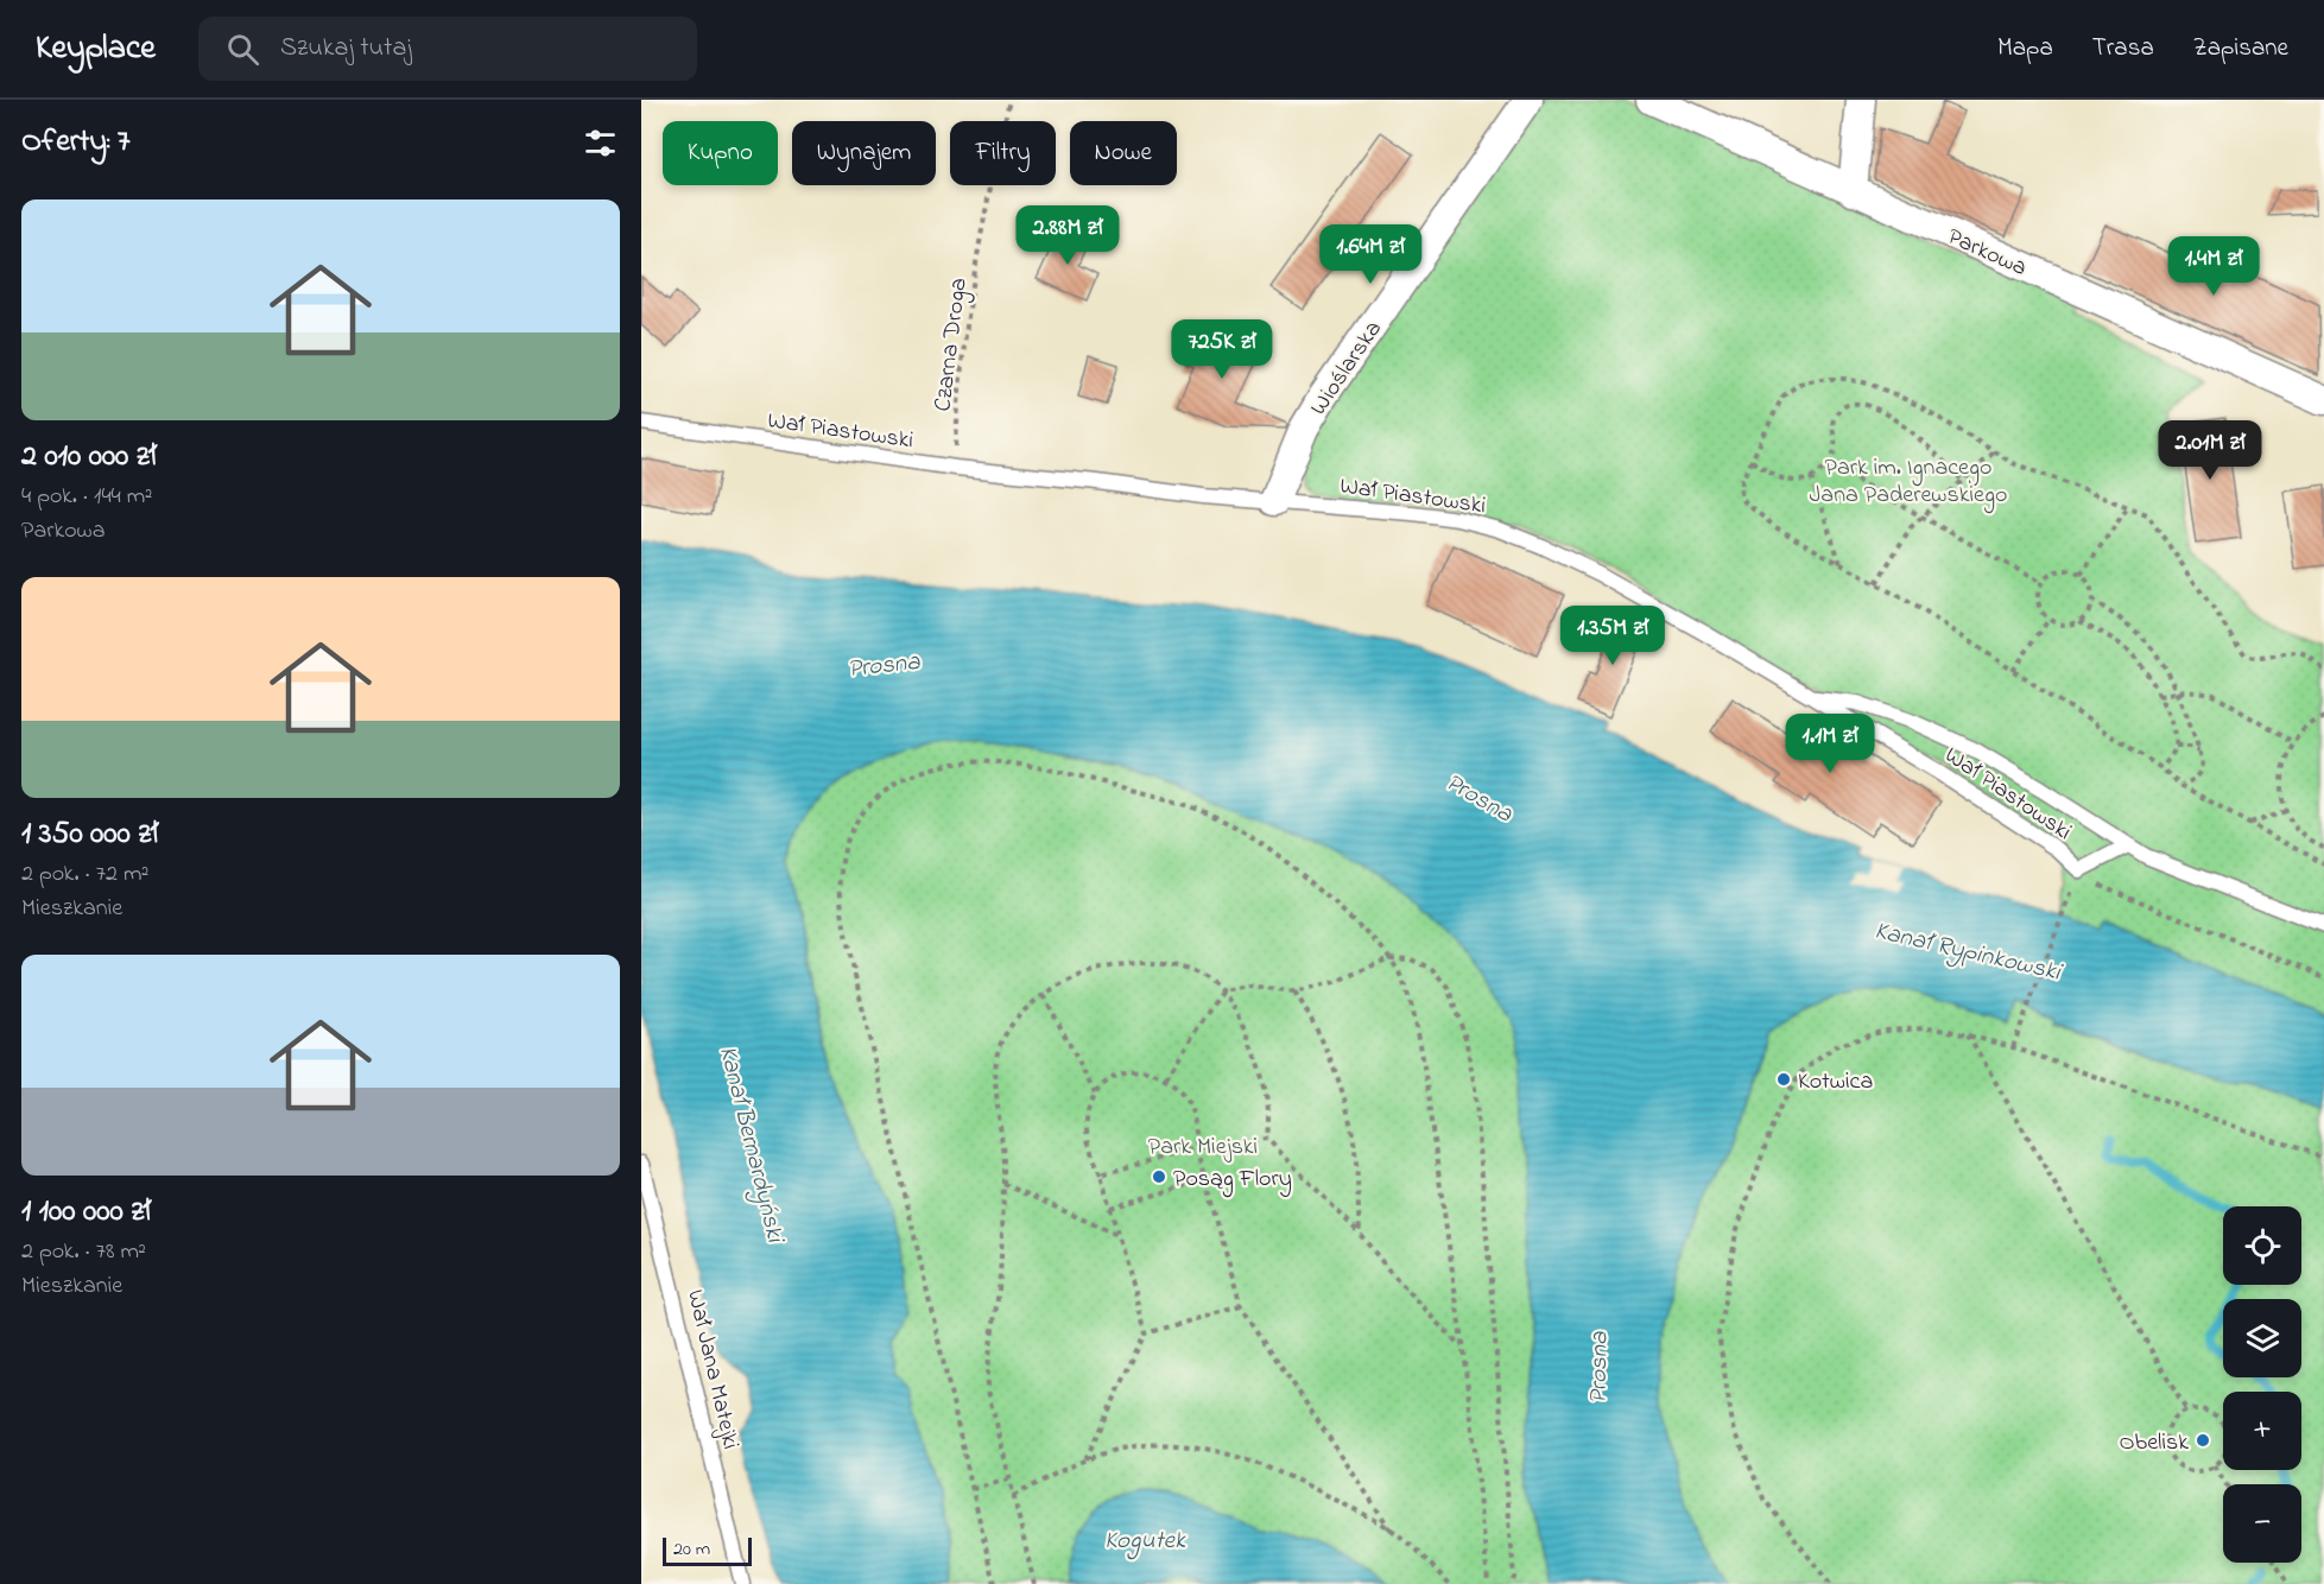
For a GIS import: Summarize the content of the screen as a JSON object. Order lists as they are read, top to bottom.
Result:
{
  "streets": {
    "street": ["Parkowa", "Wioślarska"],
    "lane": ["Wał Piastowski", "Wał Jana Matejki"],
    "path": ["Czarna Droga"]
  },
  "crossings": [
    ["Czarna Droga", "Wał Piastowski"],
    ["Wioślarska", "Wał Piastowski"]
  ],
  "water": [
    "Prosna",
    "Kanał Rypinkowski",
    "Kanał Bernardyński",
    "Kogutek"
  ],
  "parks": ["Park im. Ignacego Jana Paderewskiego", "Park Miejski"],
  "places": ["Kotwica", "Posąg Flory", "Obelisk"],
  "scale_bar": "20 m",
  "page": {
    "header": "Keyplace",
    "search": "Szukaj tutaj",
    "nav": ["Mapa", "Trasa", "Zapisane"],
    "heading": "Oferty: 7",
    "chip": [
      "Kupno",
      "Wynajem",
      "Filtry",
      "Nowe"
    ],
    "list": [
      {
        "name": "2 010 000 zł",
        "note": "4 pok. · 144 m² · Parkowa"
      },
      {
        "name": "1 350 000 zł",
        "note": "2 pok. · 72 m² · Mieszkanie"
      },
      {
        "name": "1 100 000 zł",
        "note": "2 pok. · 78 m² · Mieszkanie"
      }
    ],
    "price": [
      "2.88M zł",
      "1.64M zł",
      "1.4M zł",
      "725K zł",
      "2.01M zł",
      "1.35M zł",
      "1.1M zł"
    ],
    "map_buttons": ["+", "−"],
    "scale": "20 m"
  }
}
